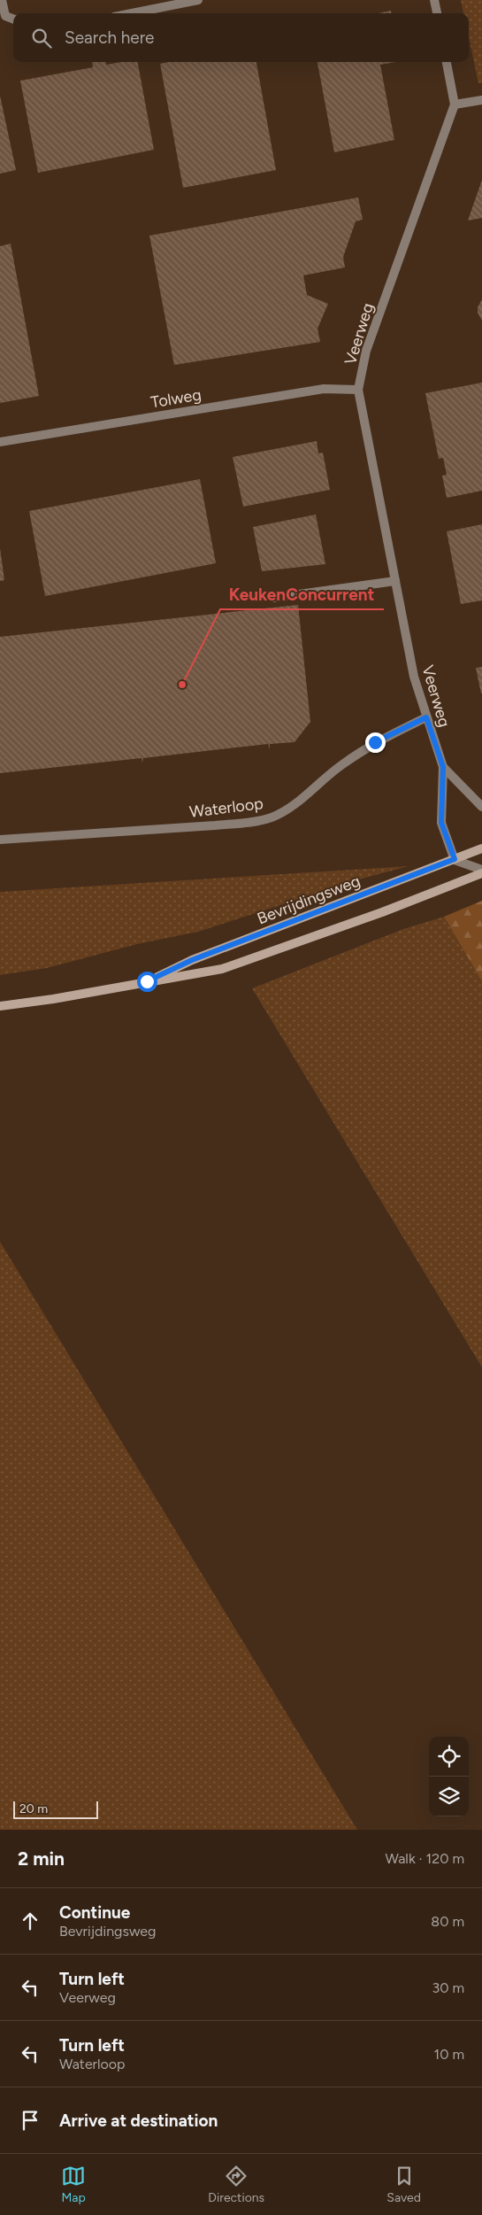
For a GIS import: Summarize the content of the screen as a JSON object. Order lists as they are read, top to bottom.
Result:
{
  "streets": {
    "main road": ["Bevrijdingsweg"],
    "street": ["Veerweg", "Tolweg", "Waterloop"]
  },
  "crossings": [
    ["Veerweg", "Tolweg"],
    ["Veerweg", "Waterloop"],
    ["Veerweg", "Bevrijdingsweg"]
  ],
  "places": ["KeukenConcurrent"],
  "scale_bar": "20 m",
  "page": {
    "search": "Search here",
    "scale": "20 m",
    "heading": ["2 min", "Walk · 120 m"],
    "list": [
      ["Continue", "Bevrijdingsweg", "80 m"],
      ["Turn left", "Veerweg", "30 m"],
      ["Turn left", "Waterloop", "10 m"],
      "Arrive at destination"
    ],
    "nav": ["Map", "Directions", "Saved"]
  }
}
